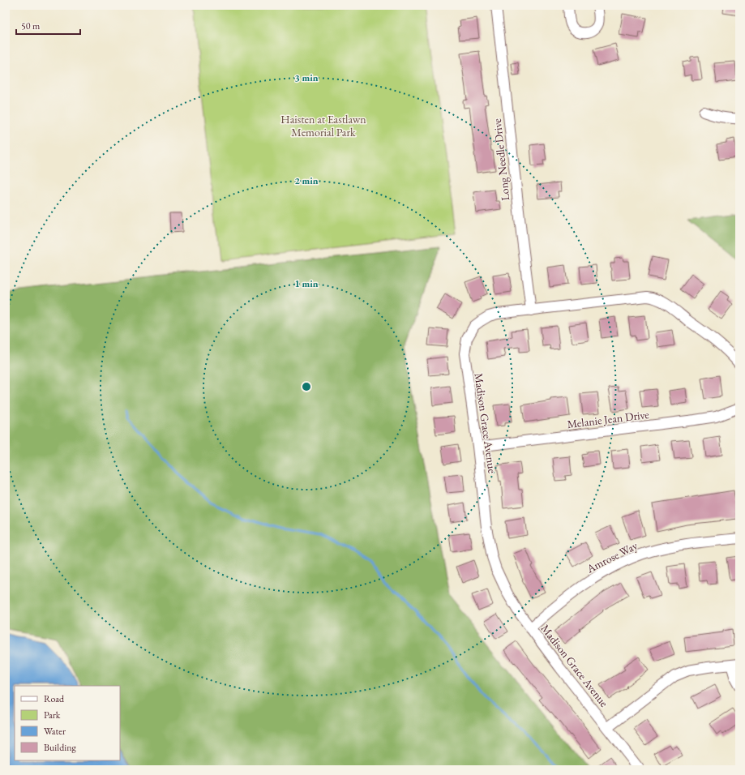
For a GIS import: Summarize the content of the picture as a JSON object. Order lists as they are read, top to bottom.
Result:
{
  "streets": {
    "street": [
      "Long Needle Drive",
      "Melanie Jean Drive",
      "Madison Grace Avenue",
      "Amrose Way"
    ]
  },
  "crossings": [
    ["Long Needle Drive", "Madison Grace Avenue"],
    ["Melanie Jean Drive", "Madison Grace Avenue"],
    ["Madison Grace Avenue", "Amrose Way"]
  ],
  "parks": ["Haisten at Eastlawn Memorial Park"],
  "legend": [
    "Road",
    "Park",
    "Water",
    "Building"
  ],
  "scale_bar": "50 m",
  "rings": ["3 min", "2 min", "1 min"]
}
